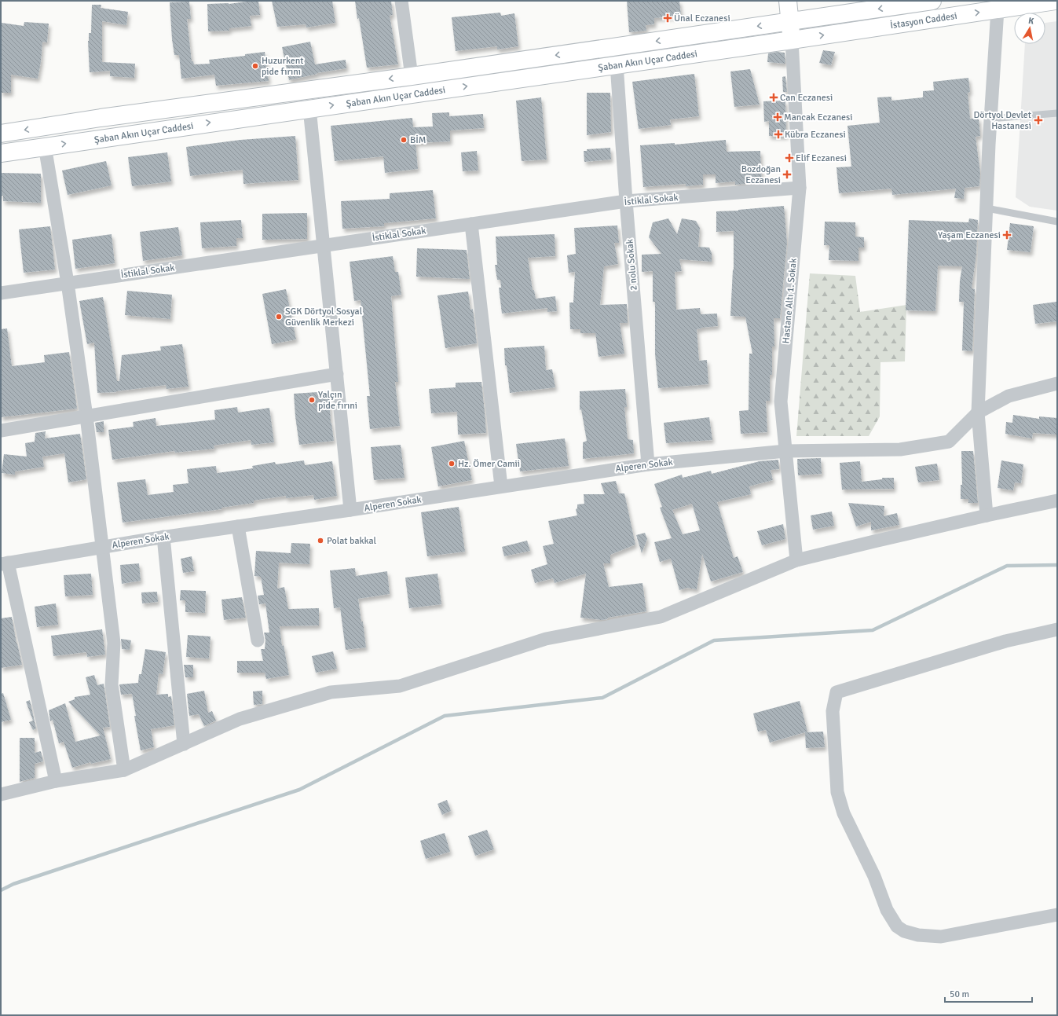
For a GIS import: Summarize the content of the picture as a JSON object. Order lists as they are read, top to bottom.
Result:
{
  "streets": {
    "main road": ["İstasyon Caddesi", "Şaban Akın Uçar Caddesi"],
    "street": [
      "İstiklal Sokak",
      "2 nolu Sokak",
      "Hastane Altı 1. Sokak",
      "Alperen Sokak"
    ]
  },
  "crossings": [
    ["İstasyon Caddesi", "Şaban Akın Uçar Caddesi"],
    ["İstasyon Caddesi", "Hastane Altı 1. Sokak"],
    ["Şaban Akın Uçar Caddesi", "2 nolu Sokak"],
    ["Şaban Akın Uçar Caddesi", "Hastane Altı 1. Sokak"],
    ["İstiklal Sokak", "2 nolu Sokak"],
    ["İstiklal Sokak", "Hastane Altı 1. Sokak"],
    ["2 nolu Sokak", "Alperen Sokak"],
    ["Hastane Altı 1. Sokak", "Alperen Sokak"]
  ],
  "places": {
    "health": [
      "Ünal Eczanesi",
      "Can Eczanesi",
      "Mancak Eczanesi",
      "Dörtyol Devlet Hastanesi",
      "Kübra Eczanesi",
      "Elif Eczanesi",
      "Bozdoğan Eczanesi",
      "Yaşam Eczanesi"
    ],
    "other": [
      "Huzurkent pide fırını",
      "BİM",
      "SGK Dörtyol Sosyal Güvenlik Merkezi",
      "Yalçın pide fırıni",
      "Hz. Ömer Camii",
      "Polat bakkal"
    ]
  },
  "scale_bar": "50 m",
  "north": "top"
}
